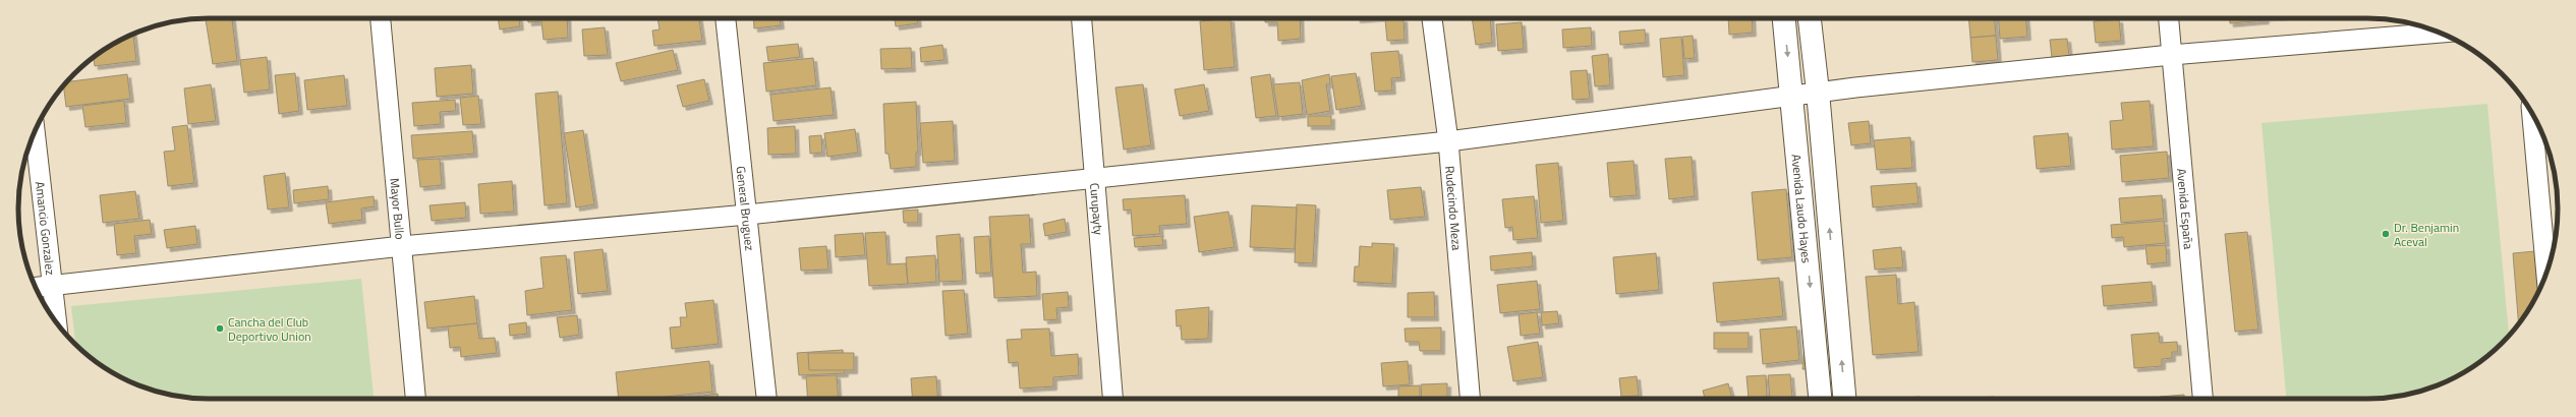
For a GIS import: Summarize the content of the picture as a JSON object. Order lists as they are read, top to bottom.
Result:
{
  "streets": {
    "street": [
      "Mayor Bullo",
      "General Bruguez",
      "Curupayty",
      "Rudecindo Meza",
      "Avenida Laudo Hayes",
      "Avenida España",
      "Amancio Gonzalez"
    ]
  },
  "places": ["Dr. Benjamin Aceval", "Cancha del Club Deportivo Union"]
}
